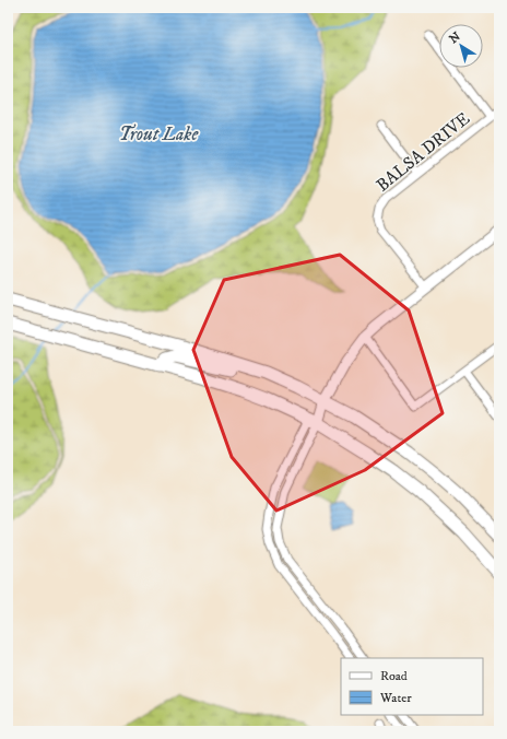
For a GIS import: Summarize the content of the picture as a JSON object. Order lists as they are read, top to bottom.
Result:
{
  "streets": {
    "street": ["BALSA DRIVE"]
  },
  "water": ["Trout Lake"],
  "legend": ["Road", "Water"],
  "north": "top left"
}
